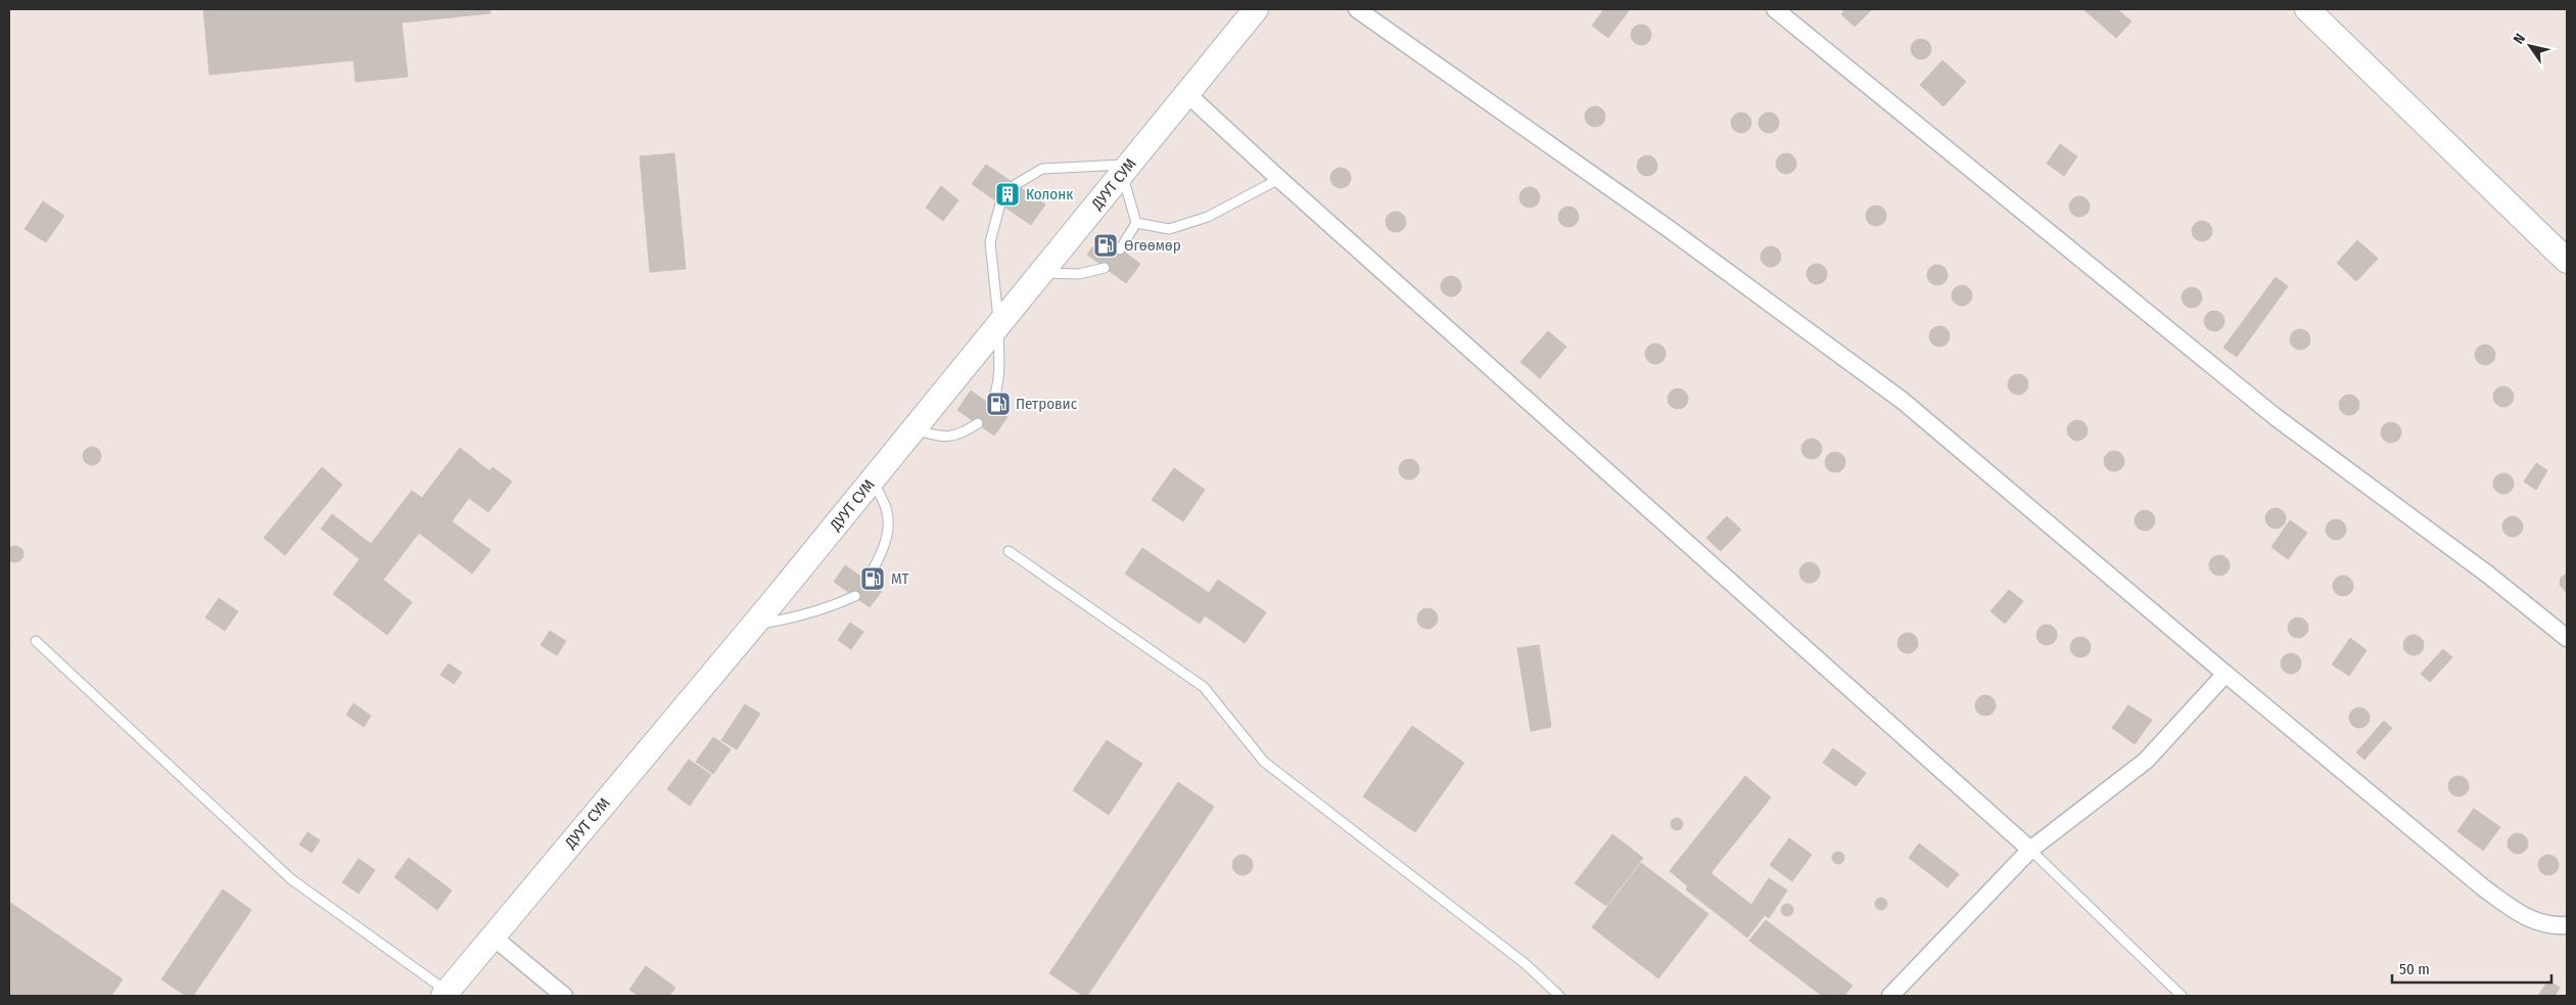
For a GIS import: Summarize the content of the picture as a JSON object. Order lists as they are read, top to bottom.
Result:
{
  "streets": {
    "main road": ["ДУУТ СУМ"]
  },
  "places": {
    "building": ["Колонк"],
    "fuel station": ["Өгөөмөр", "Петровиc", "MT"]
  },
  "scale_bar": "50 m",
  "north": "top left"
}
